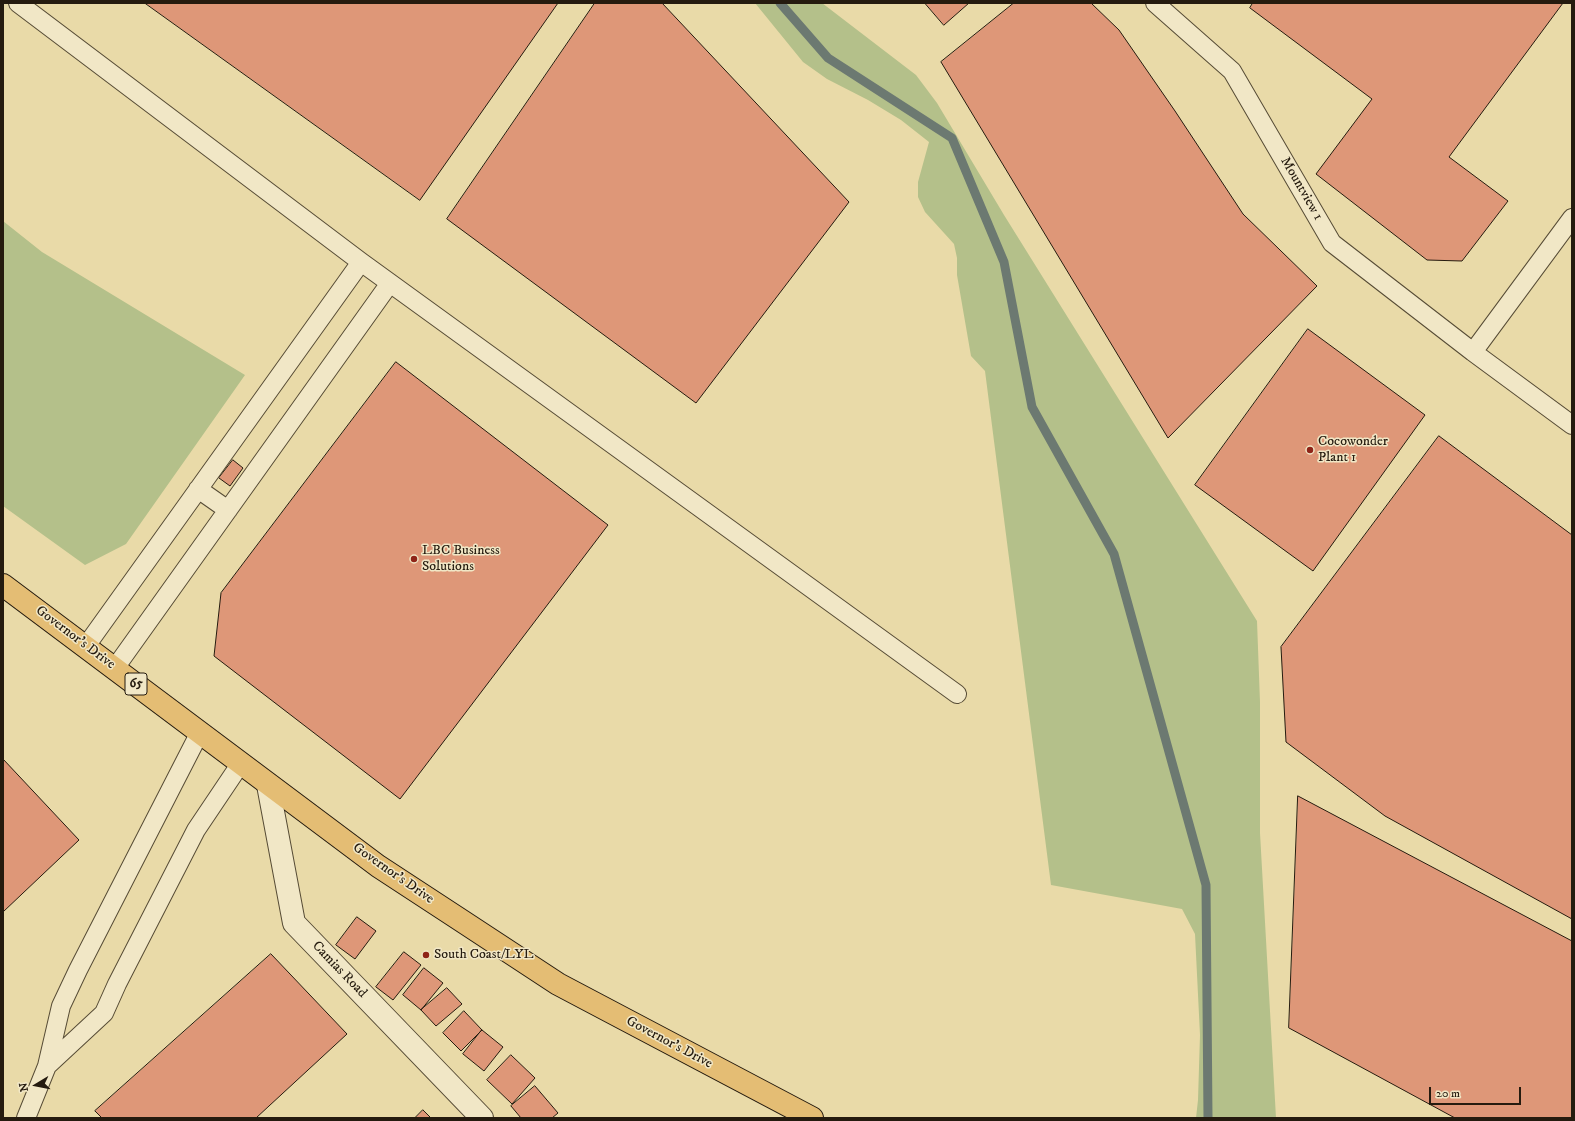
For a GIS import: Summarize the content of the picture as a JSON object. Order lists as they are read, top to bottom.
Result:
{
  "streets": {
    "highway": ["Governor's Drive", "65"],
    "street": ["Camias Road"],
    "lane": ["Mountview 1"]
  },
  "crossings": [
    ["Governor's Drive", "Camias Road"]
  ],
  "places": ["Cocowonder Plant 1", "LBC Business Solutions", "South Coast/LYL"],
  "scale_bar": "20 m",
  "north": "left"
}
